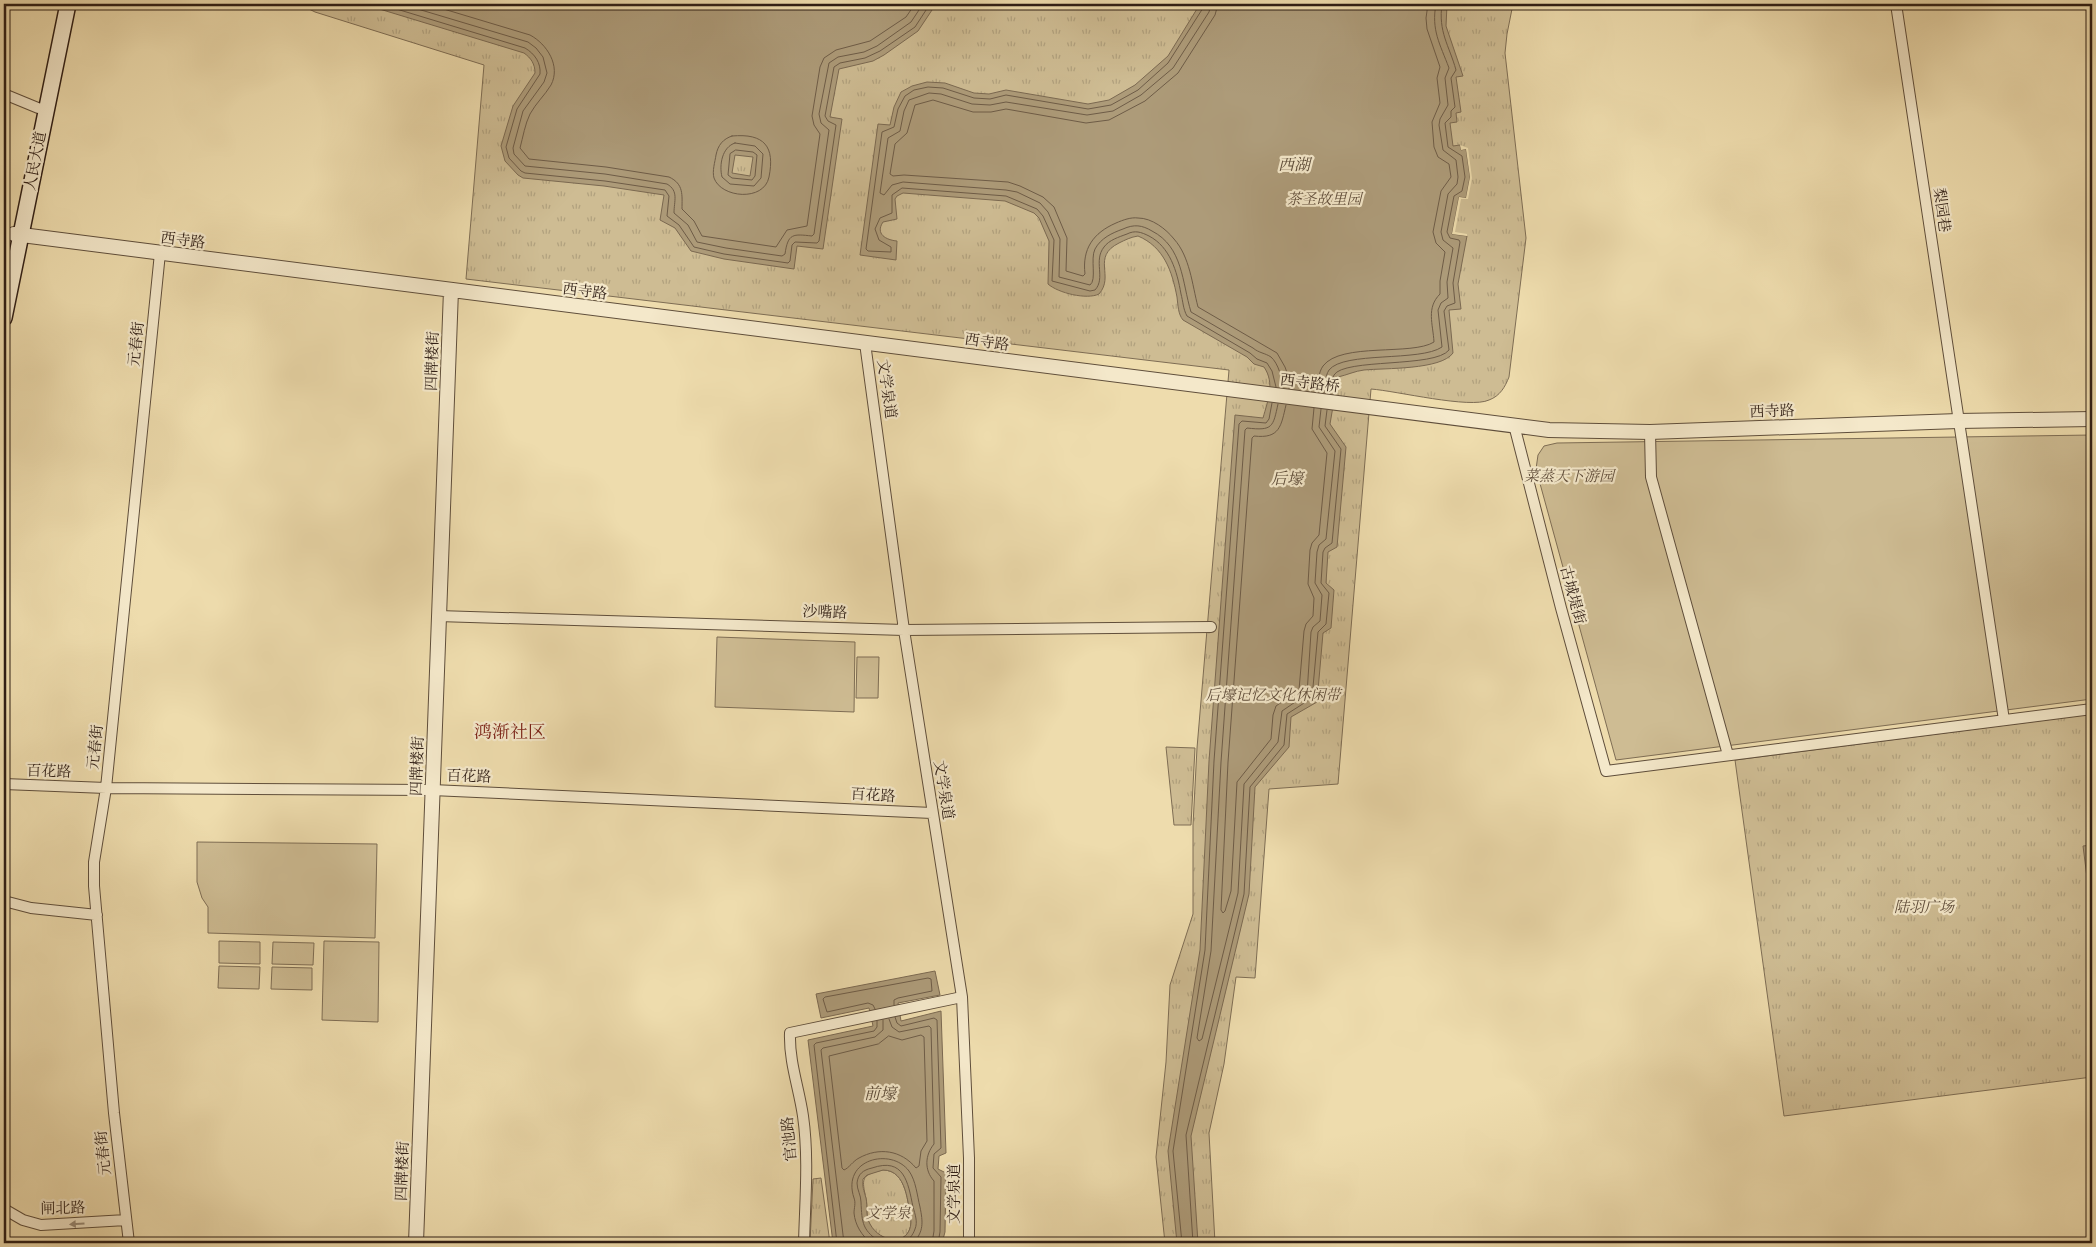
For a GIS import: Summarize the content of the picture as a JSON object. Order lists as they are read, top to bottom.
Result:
{
  "streets": {
    "main road": ["人民大道"],
    "street": [
      "梨园巷",
      "西寺路",
      "元春街",
      "四牌楼街",
      "西寺路桥",
      "文学泉道",
      "古城堤街",
      "沙嘴路",
      "百花路",
      "官池路",
      "闸北路"
    ]
  },
  "crossings": [
    ["人民大道", "西寺路"],
    ["梨园巷", "西寺路"],
    ["西寺路", "元春街"],
    ["西寺路", "四牌楼街"],
    ["西寺路", "西寺路桥"],
    ["西寺路", "文学泉道"],
    ["西寺路", "古城堤街"],
    ["元春街", "百花路"],
    ["元春街", "闸北路"],
    ["四牌楼街", "沙嘴路"],
    ["四牌楼街", "百花路"],
    ["文学泉道", "沙嘴路"],
    ["文学泉道", "百花路"],
    ["文学泉道", "官池路"]
  ],
  "one_way": ["闸北路"],
  "districts": ["鸿渐社区"],
  "water": ["西湖", "后壕", "前壕"],
  "parks": [
    "茶圣故里园",
    "菜蒸天下游园",
    "后壕记忆文化休闲带",
    "陆羽广场",
    "文学泉"
  ]
}
